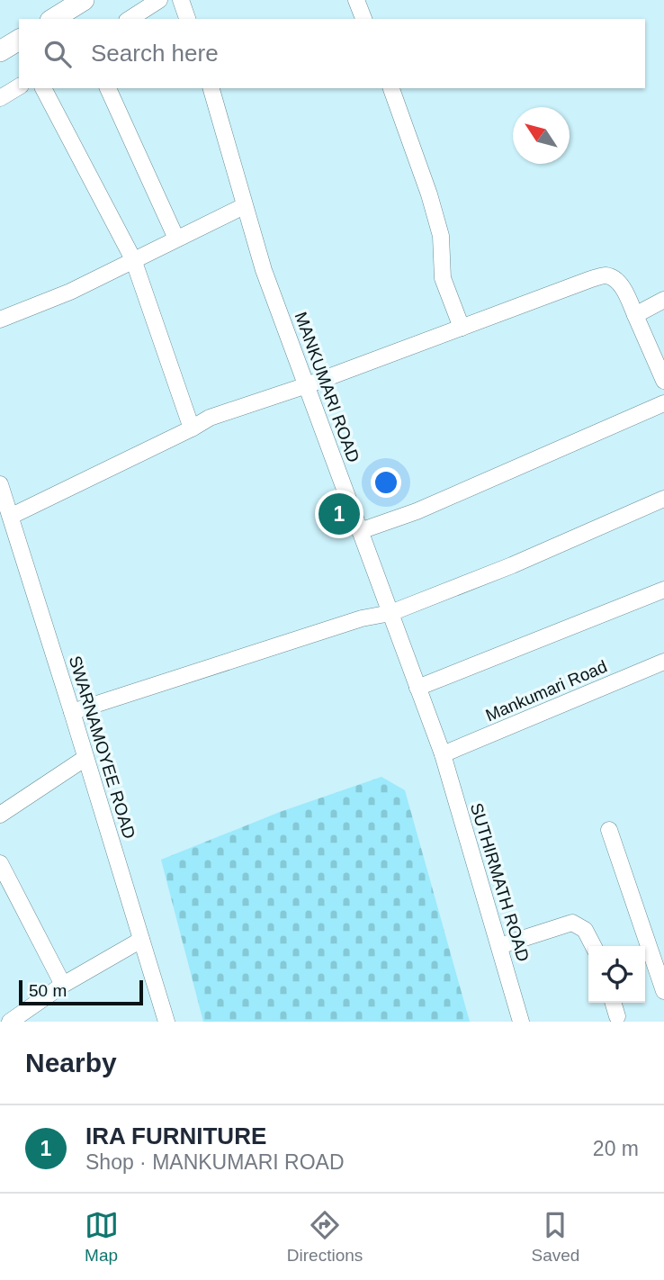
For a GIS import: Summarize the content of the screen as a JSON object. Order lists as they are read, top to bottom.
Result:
{
  "streets": {
    "street": [
      "MANKUMARI ROAD",
      "Mankumari Road",
      "SWARNAMOYEE ROAD",
      "SUTHIRMATH ROAD"
    ]
  },
  "crossings": [
    ["MANKUMARI ROAD", "Mankumari Road"],
    ["MANKUMARI ROAD", "SUTHIRMATH ROAD"],
    ["Mankumari Road", "SUTHIRMATH ROAD"]
  ],
  "scale_bar": "50 m",
  "north": "top left",
  "page": {
    "search": "Search here",
    "pins": "1",
    "scale": "50 m",
    "heading": "Nearby",
    "list": [
      {
        "mark": "1",
        "name": "IRA FURNITURE",
        "note": "Shop · MANKUMARI ROAD",
        "value": "20 m"
      }
    ],
    "nav": ["Map", "Directions", "Saved"]
  }
}
